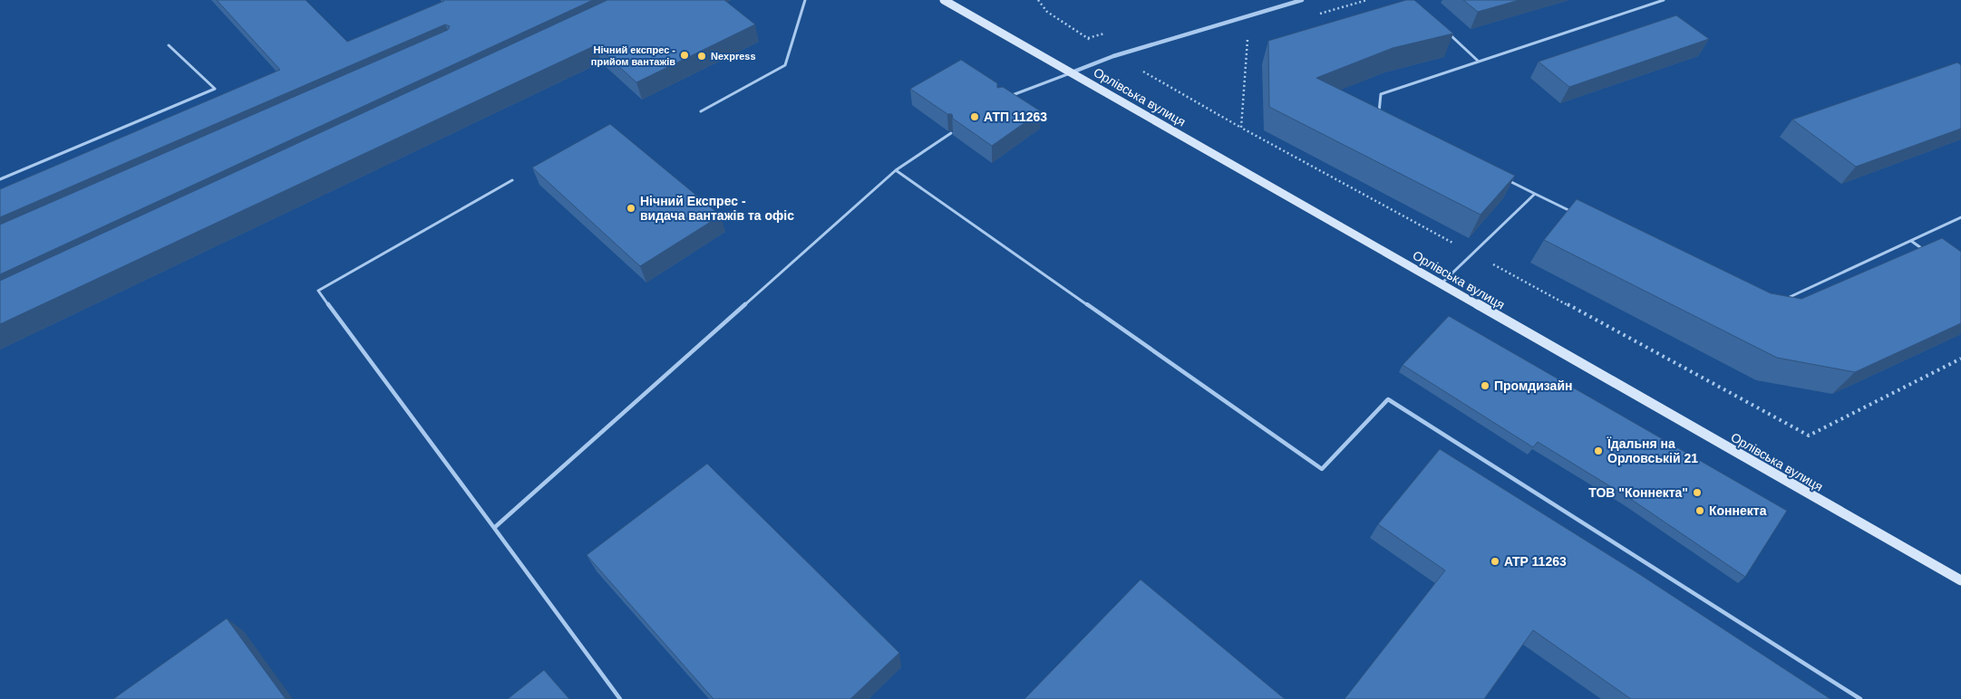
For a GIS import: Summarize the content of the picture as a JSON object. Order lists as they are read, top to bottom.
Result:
{
  "streets": {
    "street": ["Орлівська вулиця"]
  },
  "places": [
    "Нічний експрес - прийом вантажів",
    "Nexpress",
    "АТП 11263",
    "Нічний Експрес - видача вантажів та офіс",
    "Промдизайн",
    "Їдальня на Орловській 21",
    "ТОВ \"Коннекта\"",
    "Коннекта",
    "ATP 11263"
  ]
}
